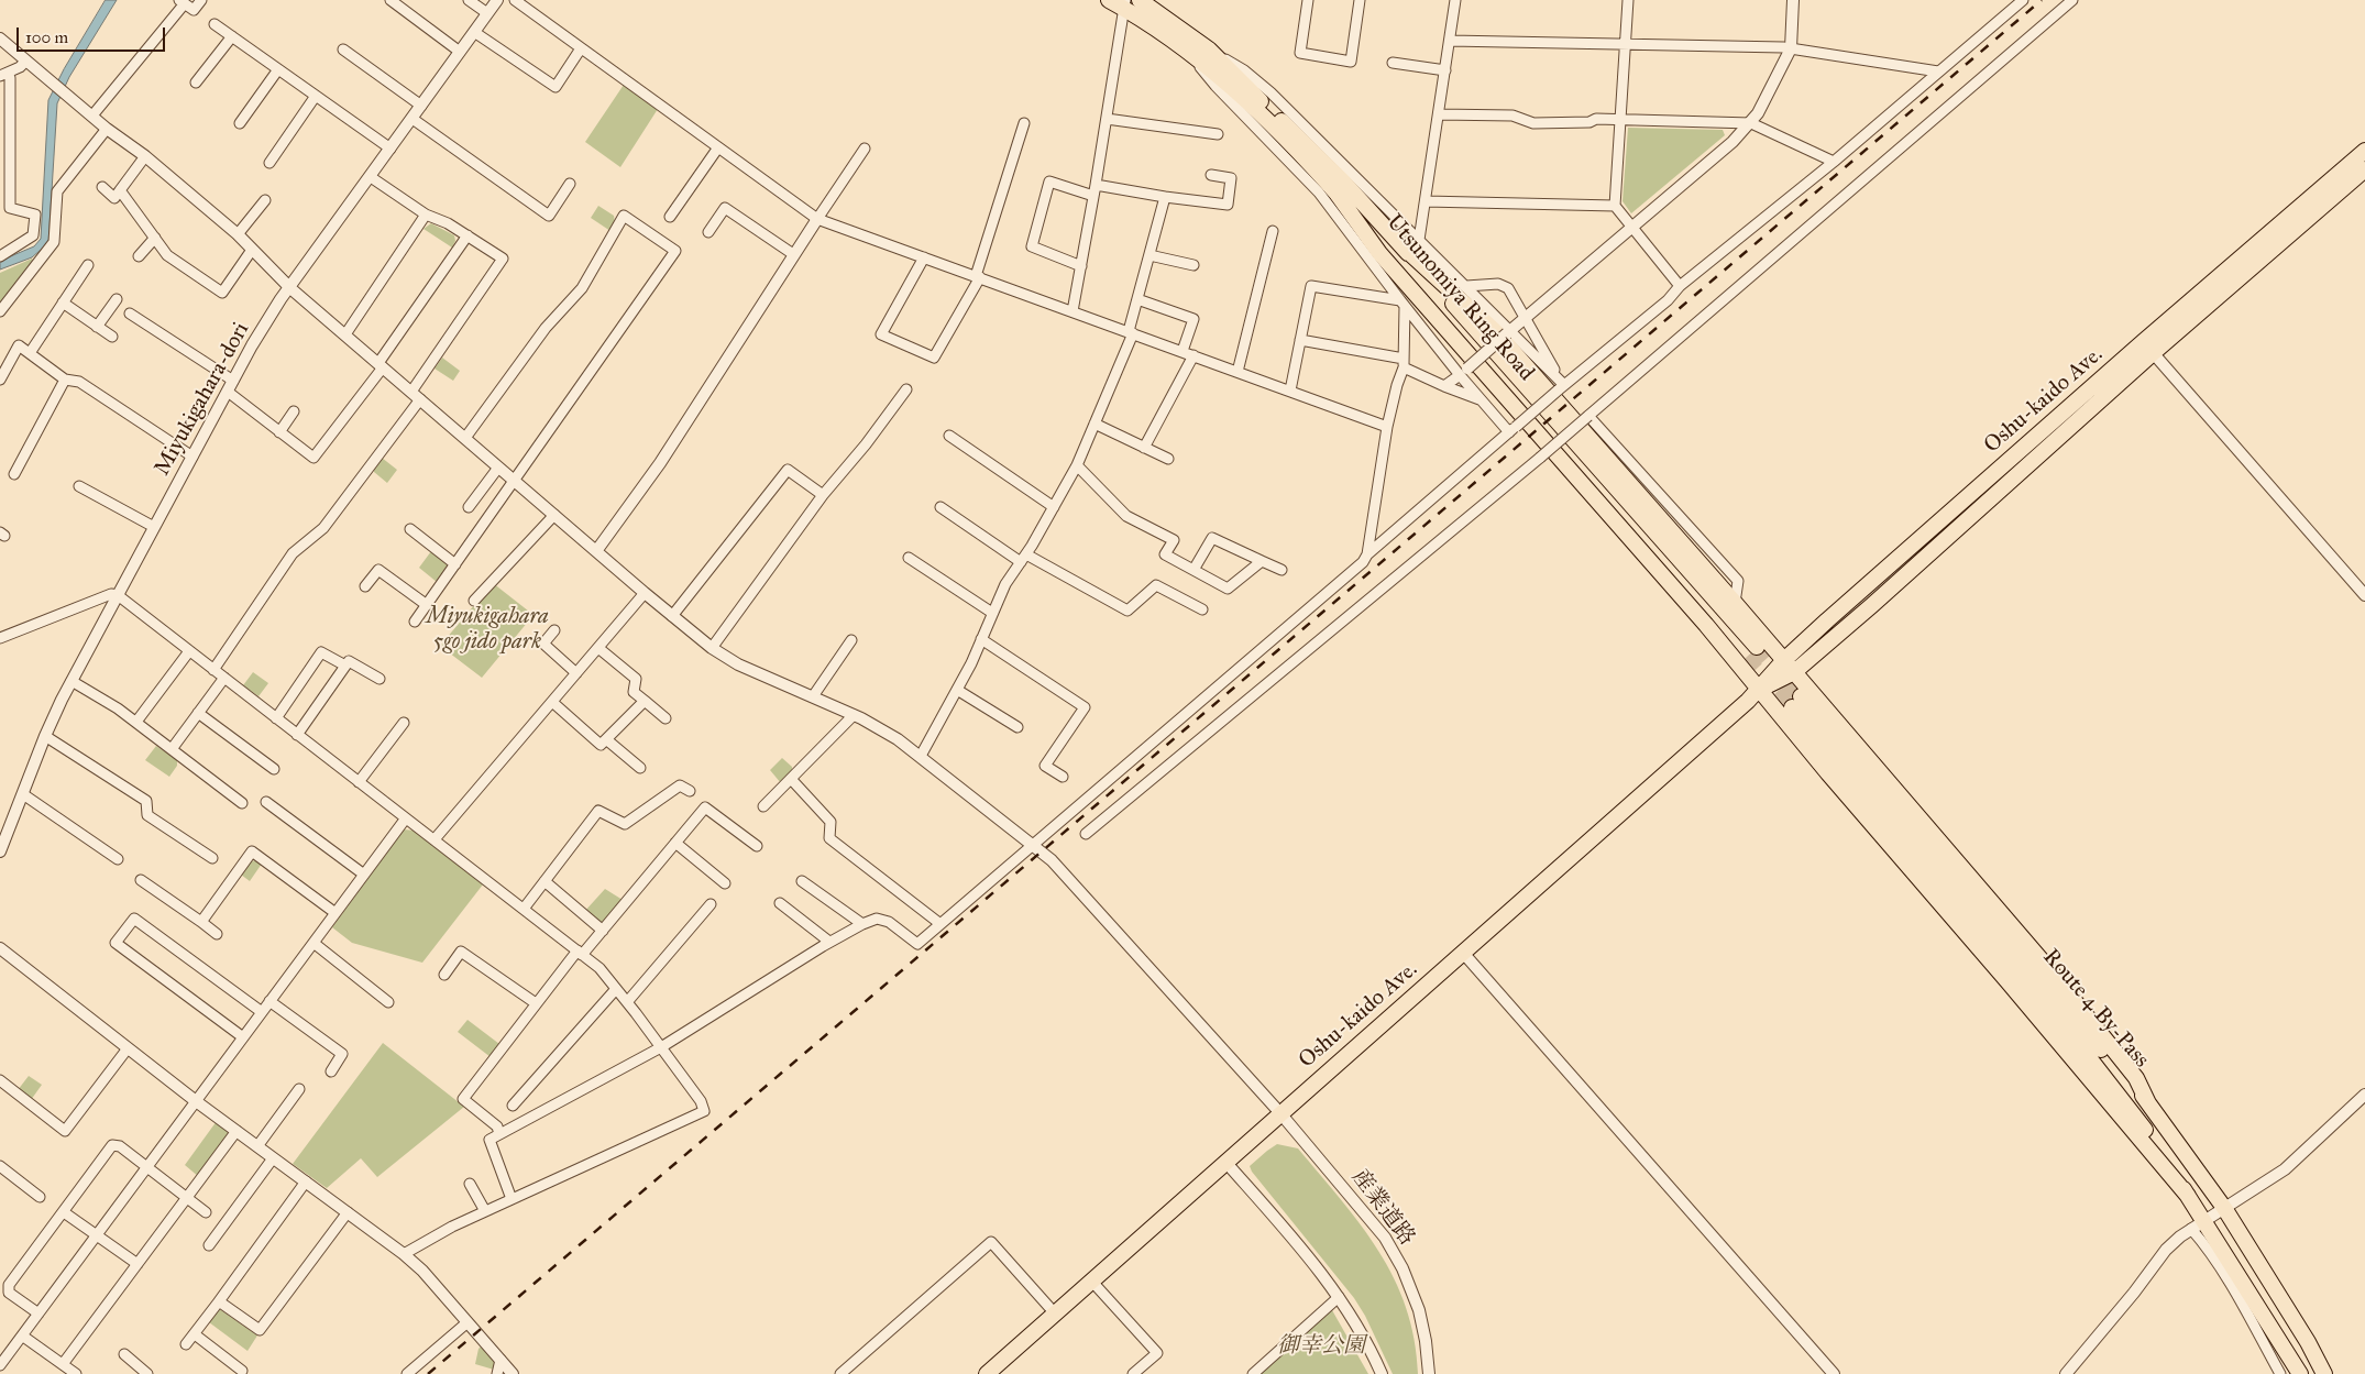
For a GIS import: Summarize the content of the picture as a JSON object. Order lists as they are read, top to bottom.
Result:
{
  "streets": {
    "highway": ["Utsunomiya Ring Road", "Oshu-kaido Ave.", "Route 4 By-Pass"],
    "street": ["Miyukigahara-dori", "産業道路"]
  },
  "crossings": [
    ["Miyukigahara-dori", "産業道路"],
    ["Oshu-kaido Ave.", "産業道路"]
  ],
  "parks": ["Miyukigahara 5go jido park", "御幸公園"],
  "scale_bar": "100 m"
}
